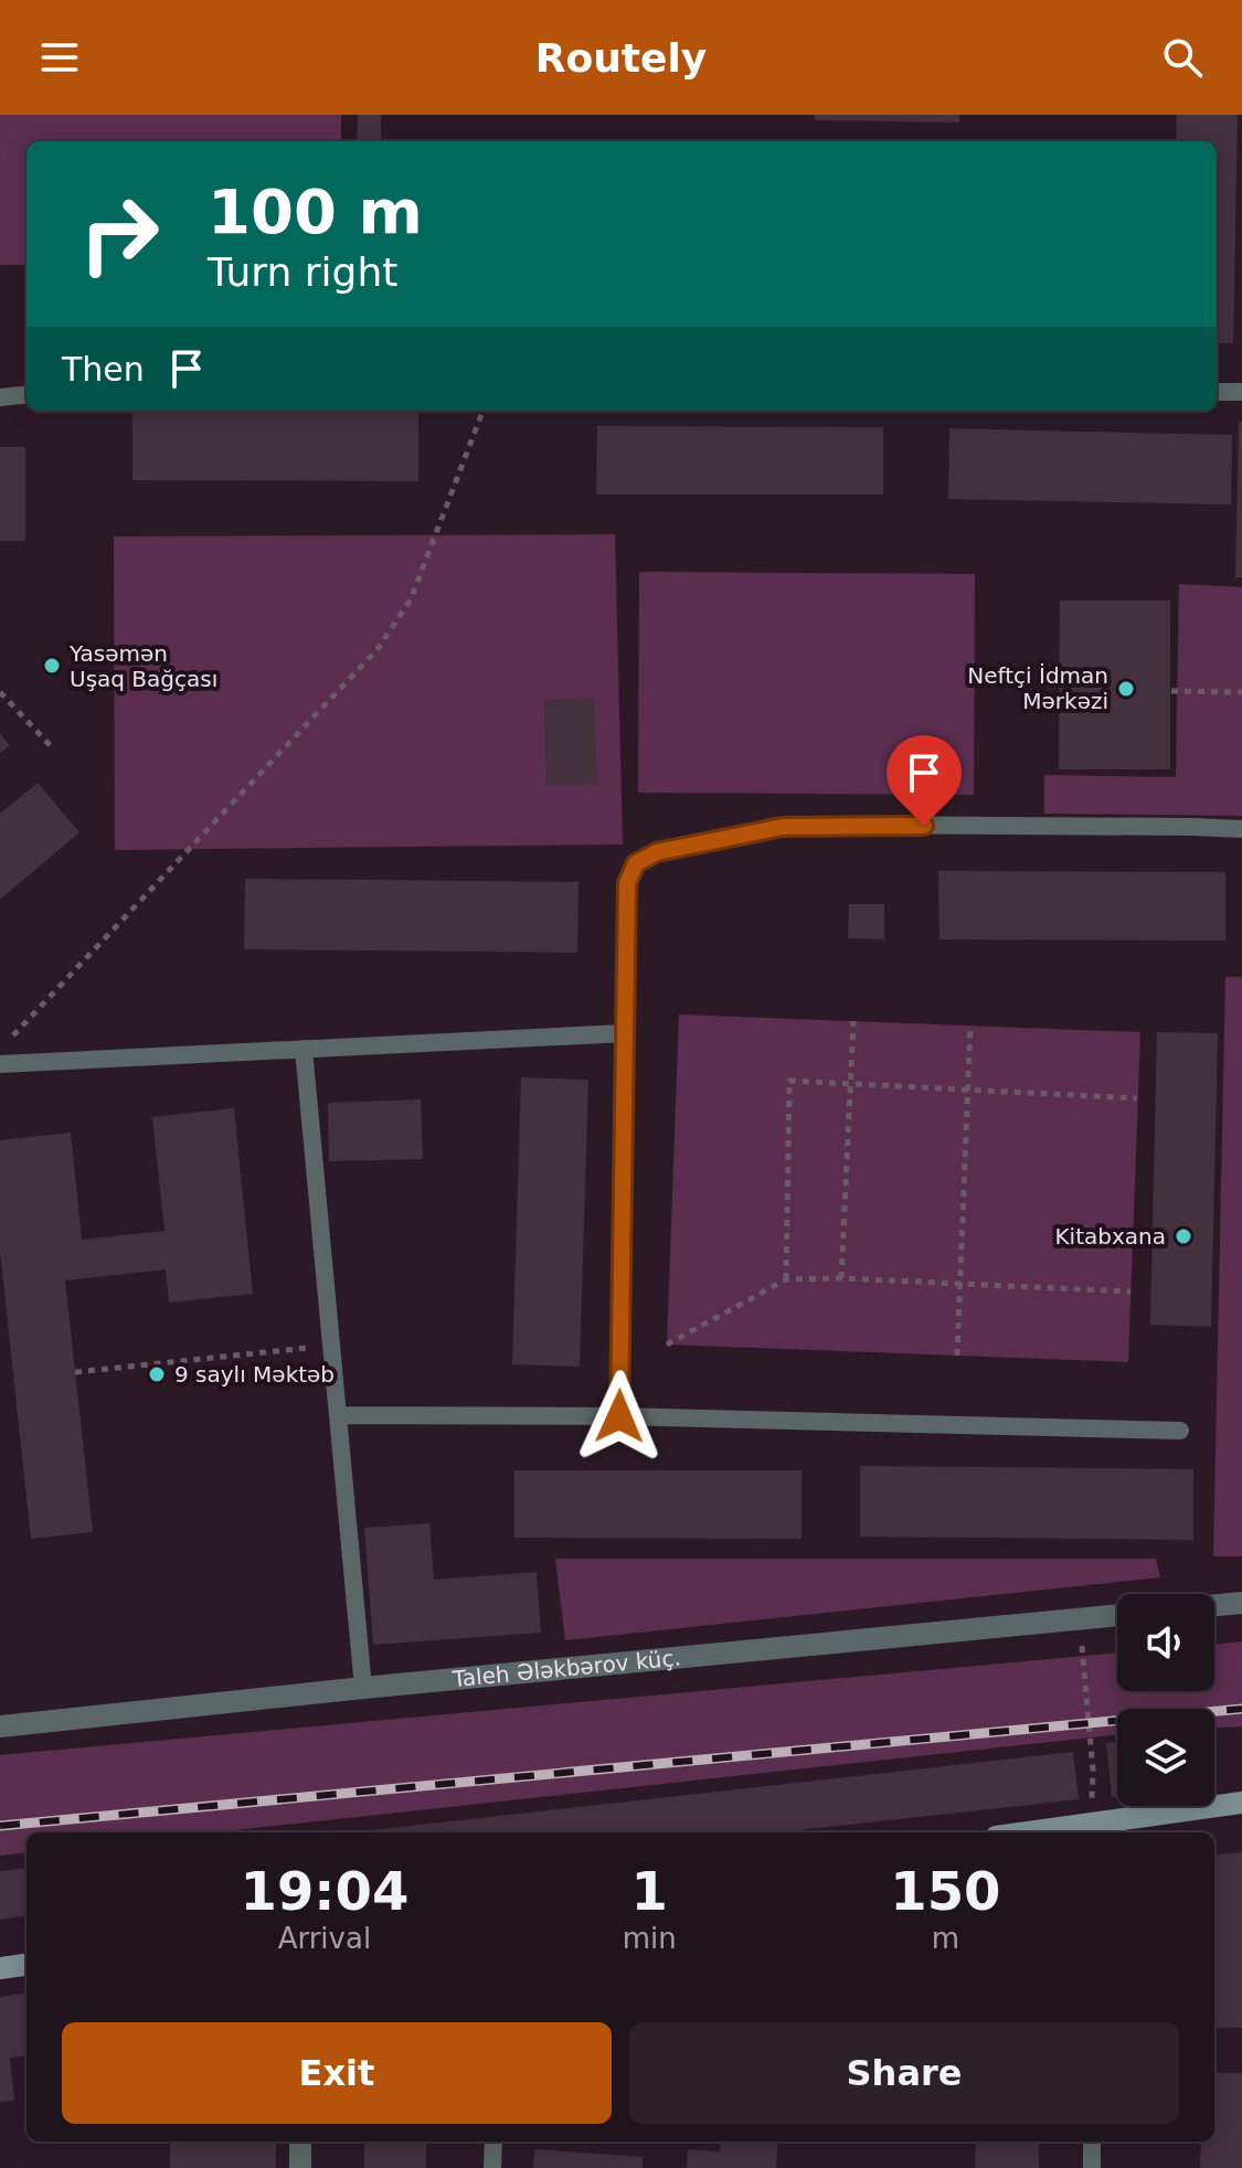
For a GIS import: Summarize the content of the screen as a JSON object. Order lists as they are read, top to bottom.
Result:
{
  "streets": {
    "street": ["Taleh Ələkbərov küç."]
  },
  "places": [
    "Yasəmən Uşaq Bağçası",
    "Neftçi İdman Mərkəzi",
    "Kitabxana",
    "9 saylı Məktəb"
  ],
  "page": {
    "header": "Routely",
    "turn": ["100 m", "Turn right"],
    "then": "Then",
    "eta": [
      "19:04",
      "Arrival",
      "1",
      "min",
      "150",
      "m"
    ],
    "buttons": ["Exit", "Share"]
  }
}
